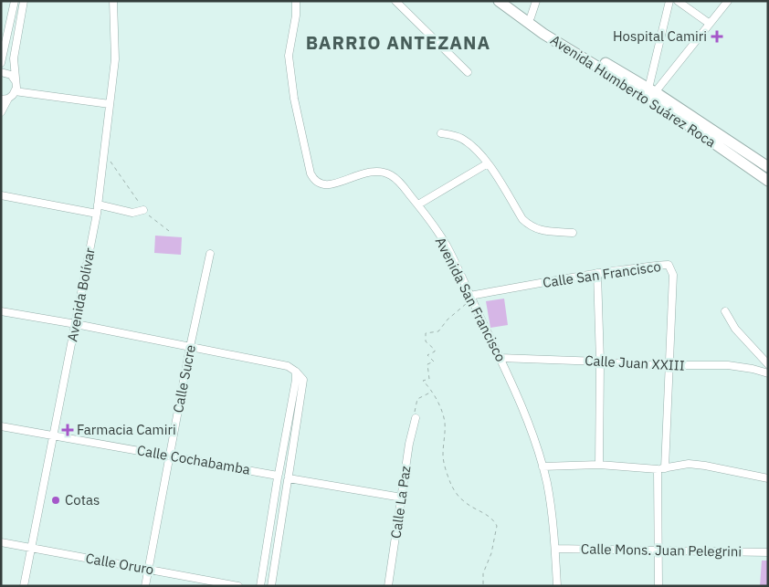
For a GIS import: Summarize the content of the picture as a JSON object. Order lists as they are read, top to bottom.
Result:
{
  "streets": {
    "main road": ["Avenida Humberto Suárez Roca"],
    "street": [
      "Calle San Francisco",
      "Avenida Bolívar",
      "Avenida San Francisco",
      "Calle Juan XXIII",
      "Calle Sucre",
      "Calle Cochabamba",
      "Calle La Paz",
      "Calle Mons. Juan Pelegrini",
      "Calle Oruro"
    ]
  },
  "crossings": [
    ["Calle San Francisco", "Avenida San Francisco"],
    ["Calle San Francisco", "Calle Juan XXIII"],
    ["Avenida Bolívar", "Calle Cochabamba"],
    ["Avenida Bolívar", "Calle Oruro"],
    ["Avenida San Francisco", "Calle Juan XXIII"],
    ["Avenida San Francisco", "Calle Mons. Juan Pelegrini"],
    ["Calle Sucre", "Calle Cochabamba"],
    ["Calle Sucre", "Calle Oruro"]
  ],
  "districts": ["BARRIO ANTEZANA"],
  "places": {
    "health": ["Hospital Camiri", "Farmacia Camiri"],
    "other": ["Cotas"]
  }
}
